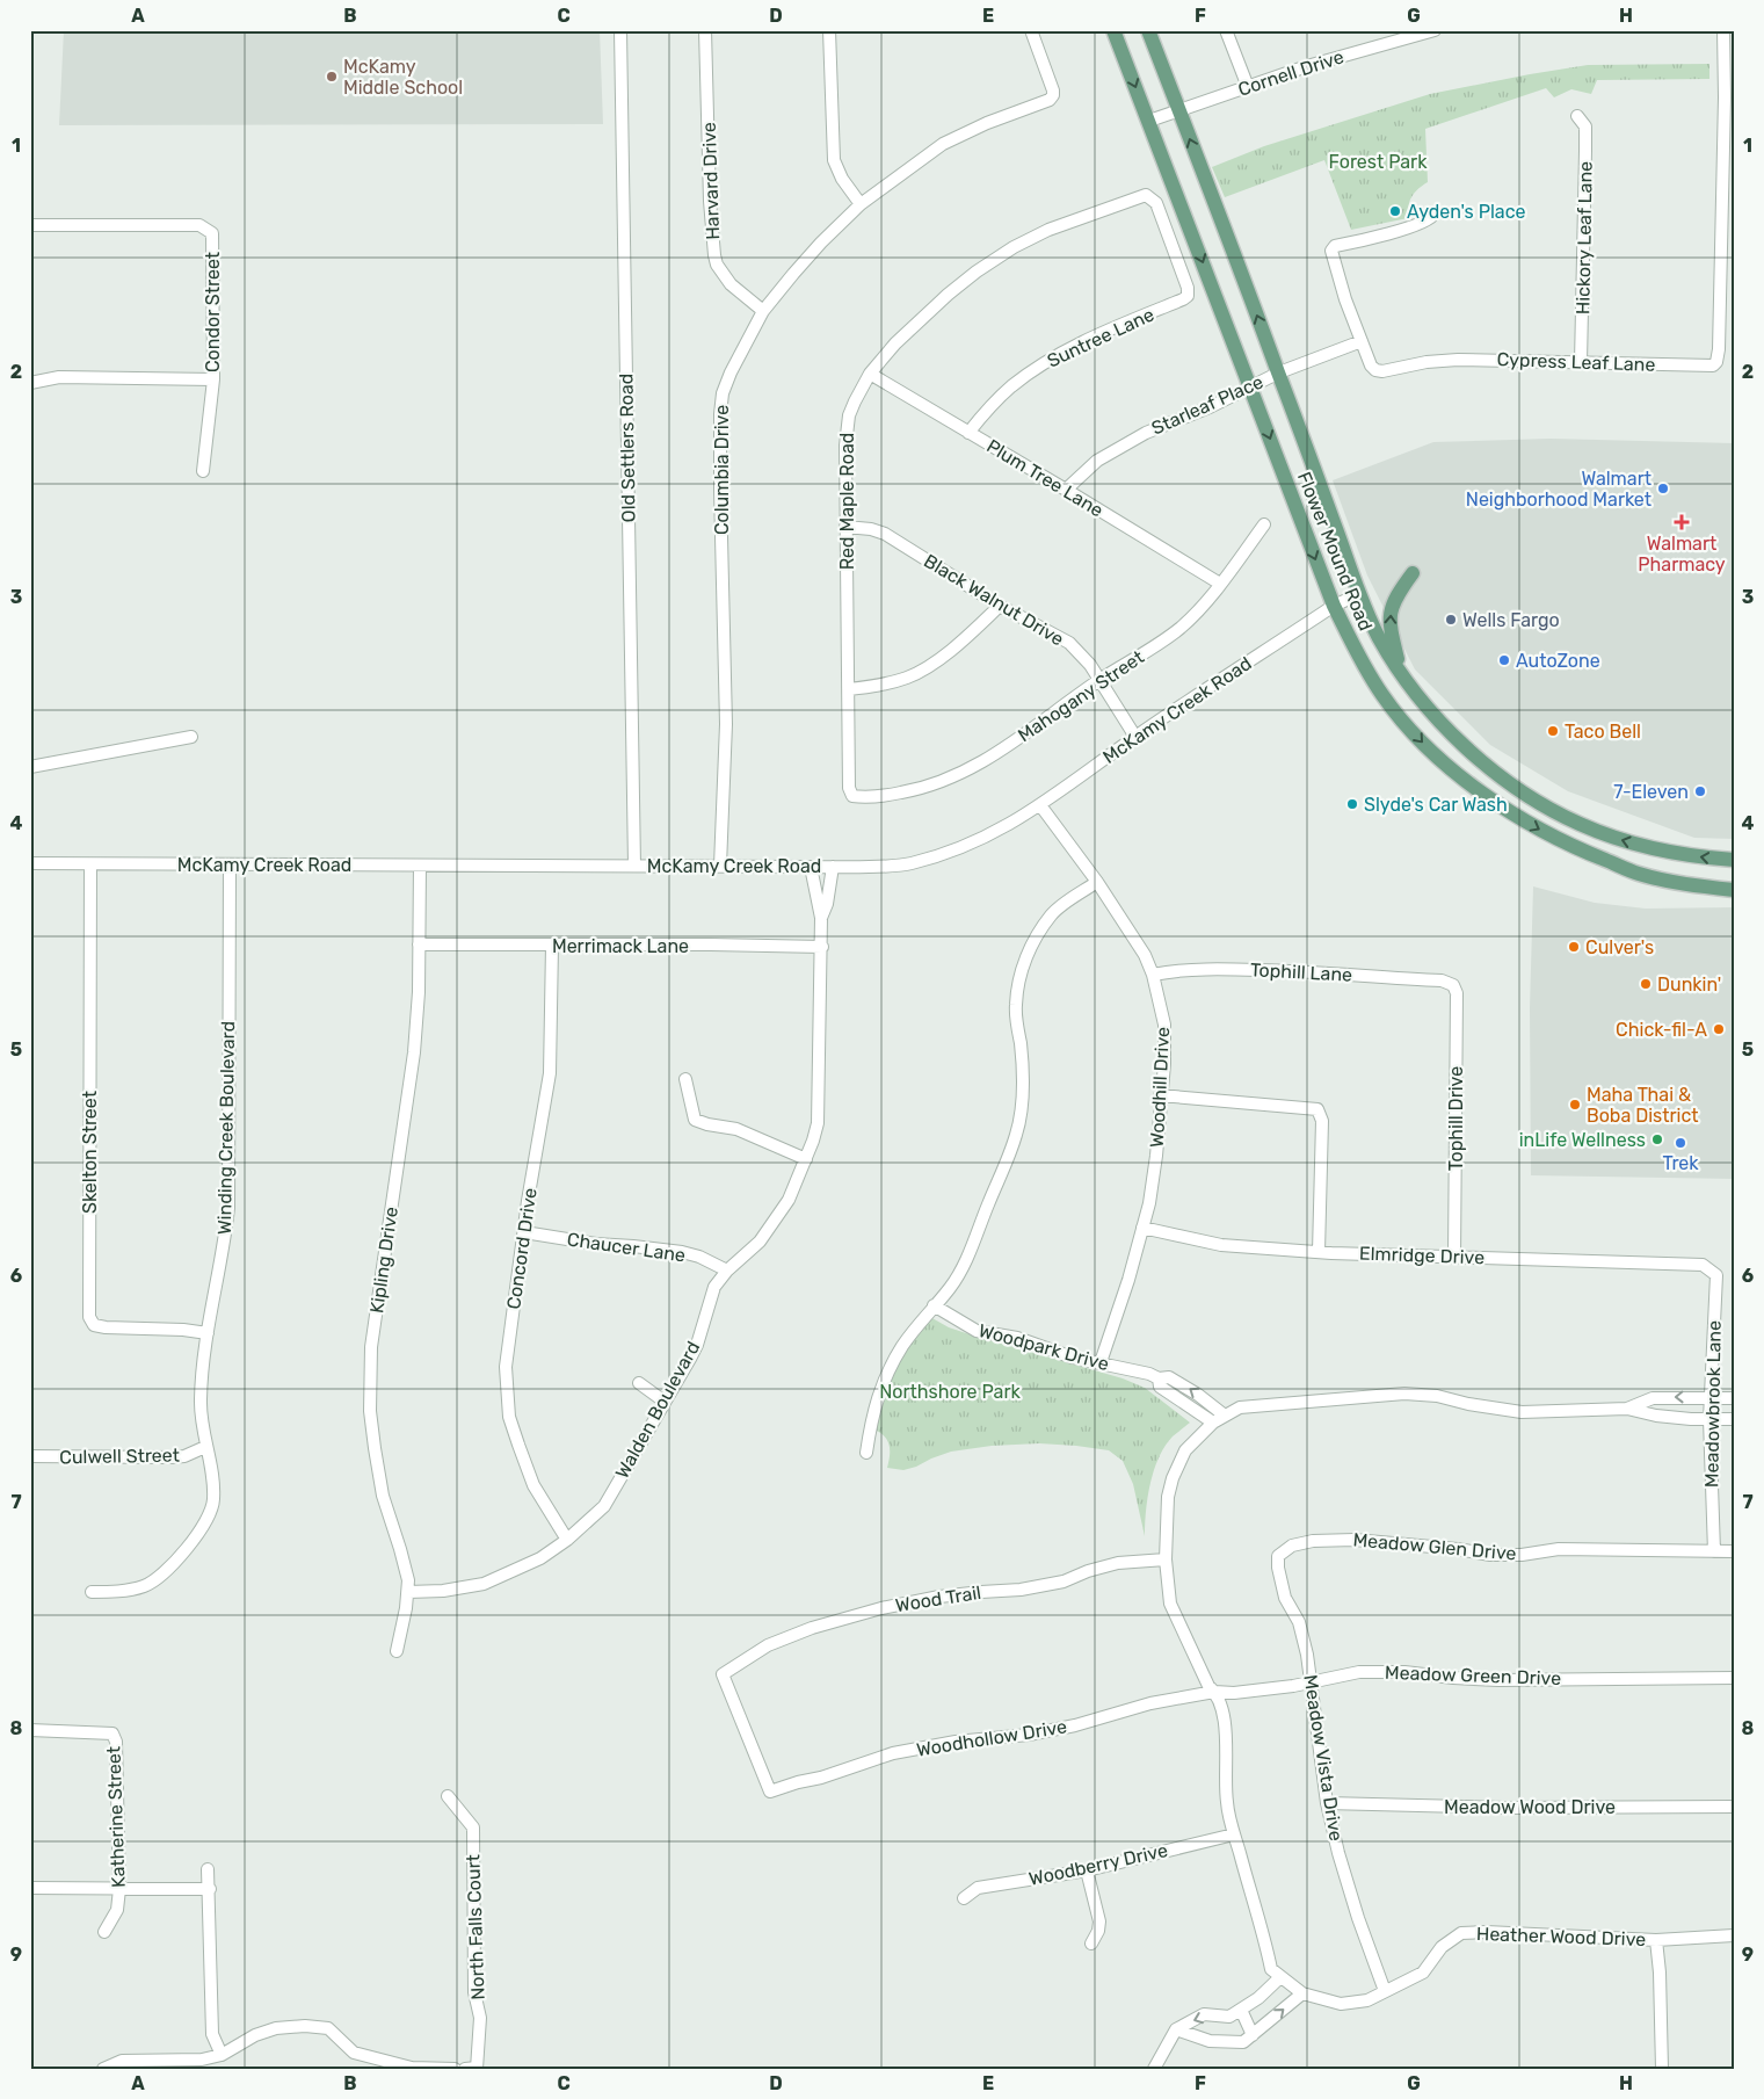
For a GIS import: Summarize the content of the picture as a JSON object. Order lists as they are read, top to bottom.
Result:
{
  "streets": {
    "main road": ["Flower Mound Road"],
    "street": [
      "Cornell Drive",
      "Harvard Drive",
      "Hickory Leaf Lane",
      "Condor Street",
      "Suntree Lane",
      "Cypress Leaf Lane",
      "Starleaf Place",
      "Old Settlers Road",
      "Columbia Drive",
      "Plum Tree Lane",
      "Red Maple Road",
      "Black Walnut Drive",
      "Mahogany Street",
      "McKamy Creek Road",
      "Merrimack Lane",
      "Tophill Lane",
      "Woodhill Drive",
      "Tophill Drive",
      "Winding Creek Boulevard",
      "Skelton Street",
      "Chaucer Lane",
      "Concord Drive",
      "Elmridge Drive",
      "Kipling Drive",
      "Woodpark Drive",
      "Meadowbrook Lane",
      "Walden Boulevard",
      "Culwell Street",
      "Meadow Glen Drive",
      "Wood Trail",
      "Meadow Green Drive",
      "Woodhollow Drive",
      "Meadow Vista Drive",
      "Meadow Wood Drive",
      "Katherine Street",
      "Woodberry Drive",
      "North Falls Court",
      "Heather Wood Drive"
    ]
  },
  "crossings": [
    ["Cornell Drive", "Flower Mound Road"],
    ["Harvard Drive", "Columbia Drive"],
    ["Hickory Leaf Lane", "Cypress Leaf Lane"],
    ["Suntree Lane", "Plum Tree Lane"],
    ["Suntree Lane", "Red Maple Road"],
    ["Cypress Leaf Lane", "Starleaf Place"],
    ["Starleaf Place", "Plum Tree Lane"],
    ["Starleaf Place", "Flower Mound Road"],
    ["Old Settlers Road", "McKamy Creek Road"],
    ["Columbia Drive", "McKamy Creek Road"],
    ["Plum Tree Lane", "Red Maple Road"],
    ["Plum Tree Lane", "Mahogany Street"],
    ["Red Maple Road", "Black Walnut Drive"],
    ["Red Maple Road", "Mahogany Street"],
    ["Flower Mound Road", "McKamy Creek Road"],
    ["Black Walnut Drive", "Mahogany Street"],
    ["Black Walnut Drive", "McKamy Creek Road"],
    ["McKamy Creek Road", "Woodhill Drive"],
    ["McKamy Creek Road", "Winding Creek Boulevard"],
    ["McKamy Creek Road", "Skelton Street"],
    ["McKamy Creek Road", "Kipling Drive"],
    ["McKamy Creek Road", "Walden Boulevard"],
    ["Merrimack Lane", "Concord Drive"],
    ["Merrimack Lane", "Kipling Drive"],
    ["Merrimack Lane", "Walden Boulevard"],
    ["Tophill Lane", "Woodhill Drive"],
    ["Tophill Lane", "Tophill Drive"],
    ["Woodhill Drive", "Elmridge Drive"],
    ["Woodhill Drive", "Woodpark Drive"],
    ["Tophill Drive", "Elmridge Drive"],
    ["Winding Creek Boulevard", "Skelton Street"],
    ["Winding Creek Boulevard", "Culwell Street"],
    ["Chaucer Lane", "Concord Drive"],
    ["Chaucer Lane", "Walden Boulevard"],
    ["Concord Drive", "Walden Boulevard"],
    ["Elmridge Drive", "Meadowbrook Lane"],
    ["Kipling Drive", "Walden Boulevard"],
    ["Meadowbrook Lane", "Meadow Glen Drive"],
    ["Meadow Glen Drive", "Meadow Vista Drive"],
    ["Wood Trail", "Woodhollow Drive"],
    ["Meadow Green Drive", "Woodhollow Drive"],
    ["Meadow Green Drive", "Meadow Vista Drive"],
    ["Meadow Vista Drive", "Meadow Wood Drive"],
    ["Meadow Vista Drive", "Heather Wood Drive"]
  ],
  "parks": ["Forest Park", "Northshore Park"],
  "places": {
    "other": [
      "McKamy Middle School",
      "Ayden's Place",
      "Walmart Neighborhood Market",
      "Wells Fargo",
      "AutoZone",
      "Taco Bell",
      "7-Eleven",
      "Slyde's Car Wash",
      "Culver's",
      "Dunkin'",
      "Chick-fil-A",
      "Maha Thai & Boba District",
      "inLife Wellness",
      "Trek"
    ],
    "health": ["Walmart Pharmacy"]
  },
  "grid": {
    "columns": [
      "A",
      "B",
      "C",
      "D",
      "E",
      "F",
      "G",
      "H"
    ],
    "rows": [
      "1",
      "2",
      "3",
      "4",
      "5",
      "6",
      "7",
      "8",
      "9"
    ]
  }
}
